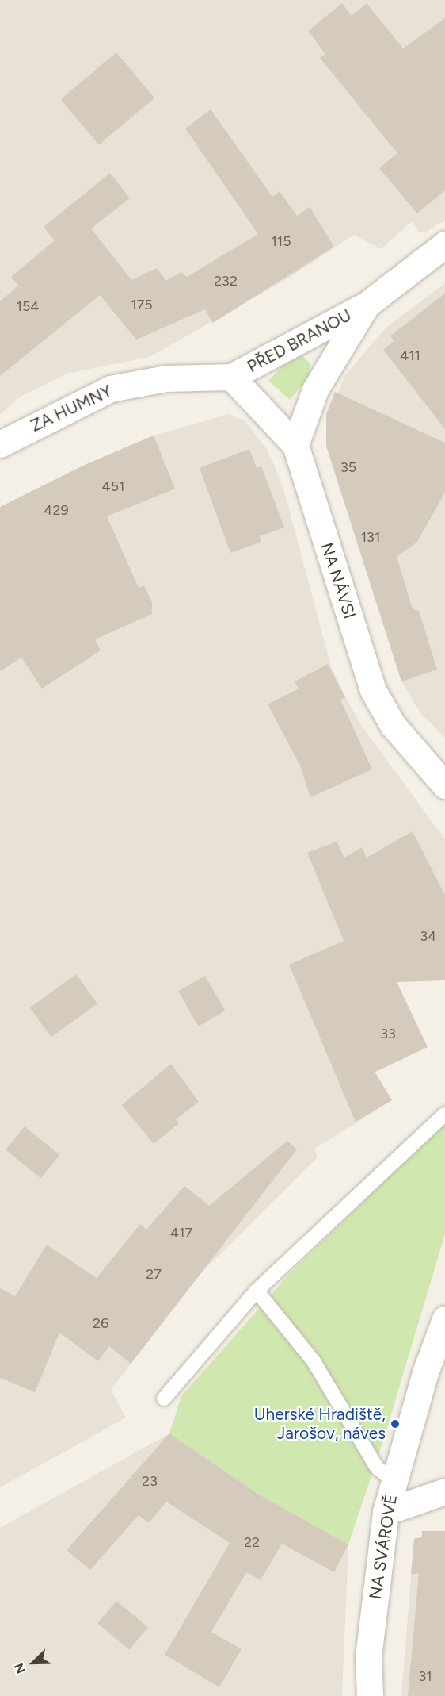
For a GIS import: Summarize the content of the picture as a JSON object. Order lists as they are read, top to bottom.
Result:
{
  "streets": {
    "street": [
      "PŘED BRANOU",
      "ZA HUMNY",
      "NA NÁVSI",
      "NA SVÁROVĚ"
    ]
  },
  "crossings": [
    ["PŘED BRANOU", "ZA HUMNY"],
    ["PŘED BRANOU", "NA NÁVSI"],
    ["ZA HUMNY", "NA NÁVSI"]
  ],
  "places": ["Uherské Hradiště, Jarošov, náves"],
  "house_numbers": [
    "115",
    "232",
    "175",
    "154",
    "411",
    "35",
    "451",
    "429",
    "131",
    "34",
    "33",
    "417",
    "27",
    "26",
    "23",
    "22",
    "31"
  ],
  "north": "bottom left"
}
